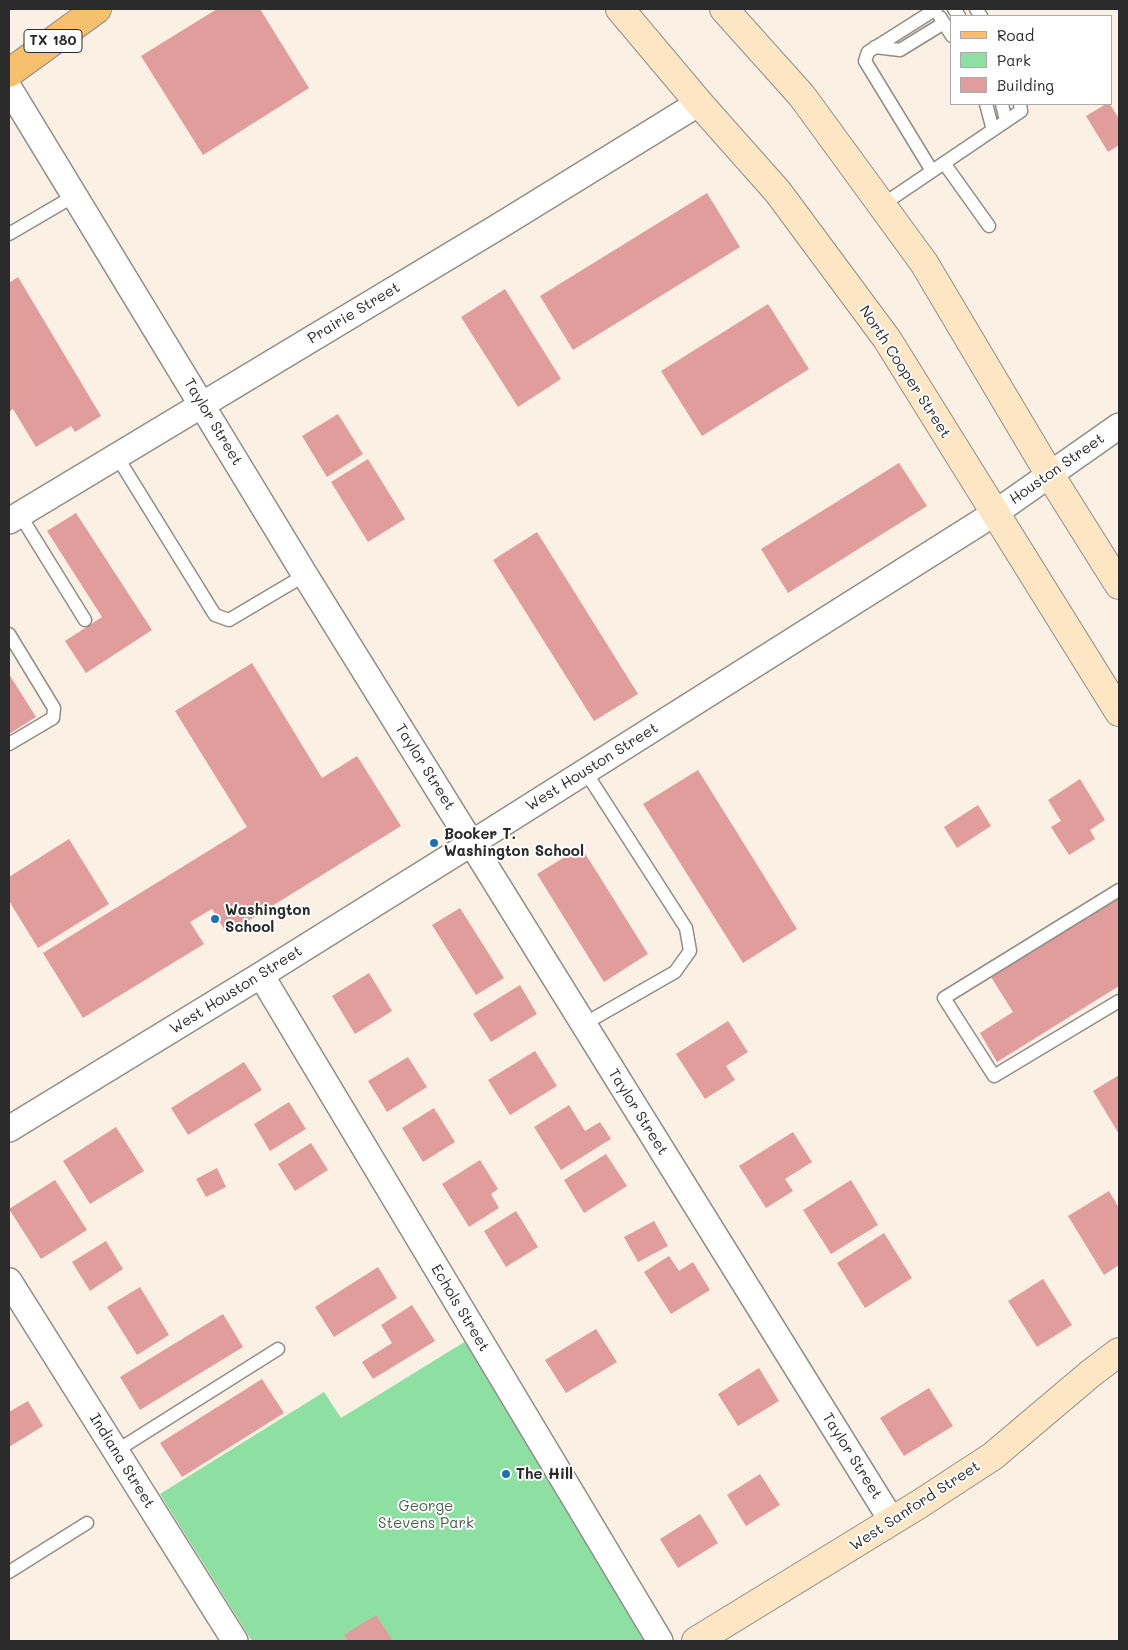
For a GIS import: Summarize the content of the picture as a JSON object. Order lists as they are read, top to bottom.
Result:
{
  "streets": {
    "main road": ["TX 180", "North Cooper Street", "West Sanford Street"],
    "street": [
      "Prairie Street",
      "Taylor Street",
      "Houston Street",
      "West Houston Street",
      "Echols Street",
      "Indiana Street"
    ]
  },
  "crossings": [
    ["Prairie Street", "North Cooper Street"],
    ["Prairie Street", "Taylor Street"],
    ["North Cooper Street", "Houston Street"],
    ["North Cooper Street", "West Houston Street"],
    ["Taylor Street", "West Houston Street"],
    ["Taylor Street", "West Sanford Street"],
    ["Houston Street", "West Houston Street"],
    ["West Houston Street", "Echols Street"]
  ],
  "parks": ["George Stevens Park"],
  "places": ["Booker T. Washington School", "Washington School", "The Hill"],
  "legend": ["Road", "Park", "Building"]
}
